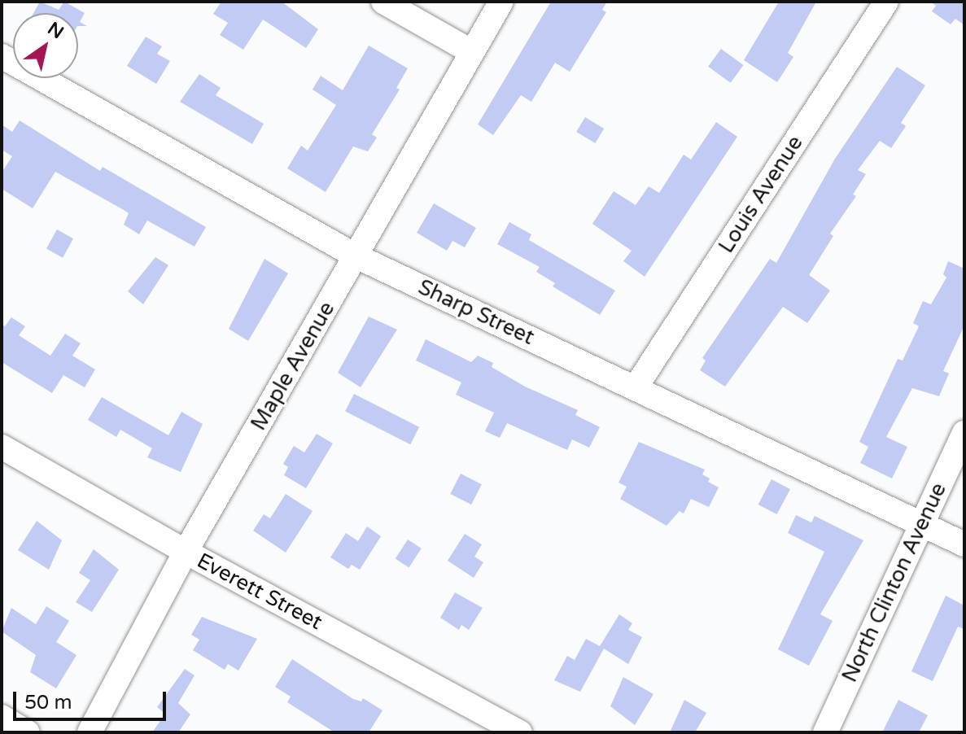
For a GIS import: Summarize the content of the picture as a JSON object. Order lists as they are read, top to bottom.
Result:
{
  "streets": {
    "street": [
      "Louis Avenue",
      "Sharp Street",
      "Maple Avenue",
      "North Clinton Avenue",
      "Everett Street"
    ]
  },
  "crossings": [
    ["Louis Avenue", "Sharp Street"],
    ["Sharp Street", "Maple Avenue"],
    ["Sharp Street", "North Clinton Avenue"],
    ["Maple Avenue", "Everett Street"]
  ],
  "scale_bar": "50 m",
  "north": "top right"
}
